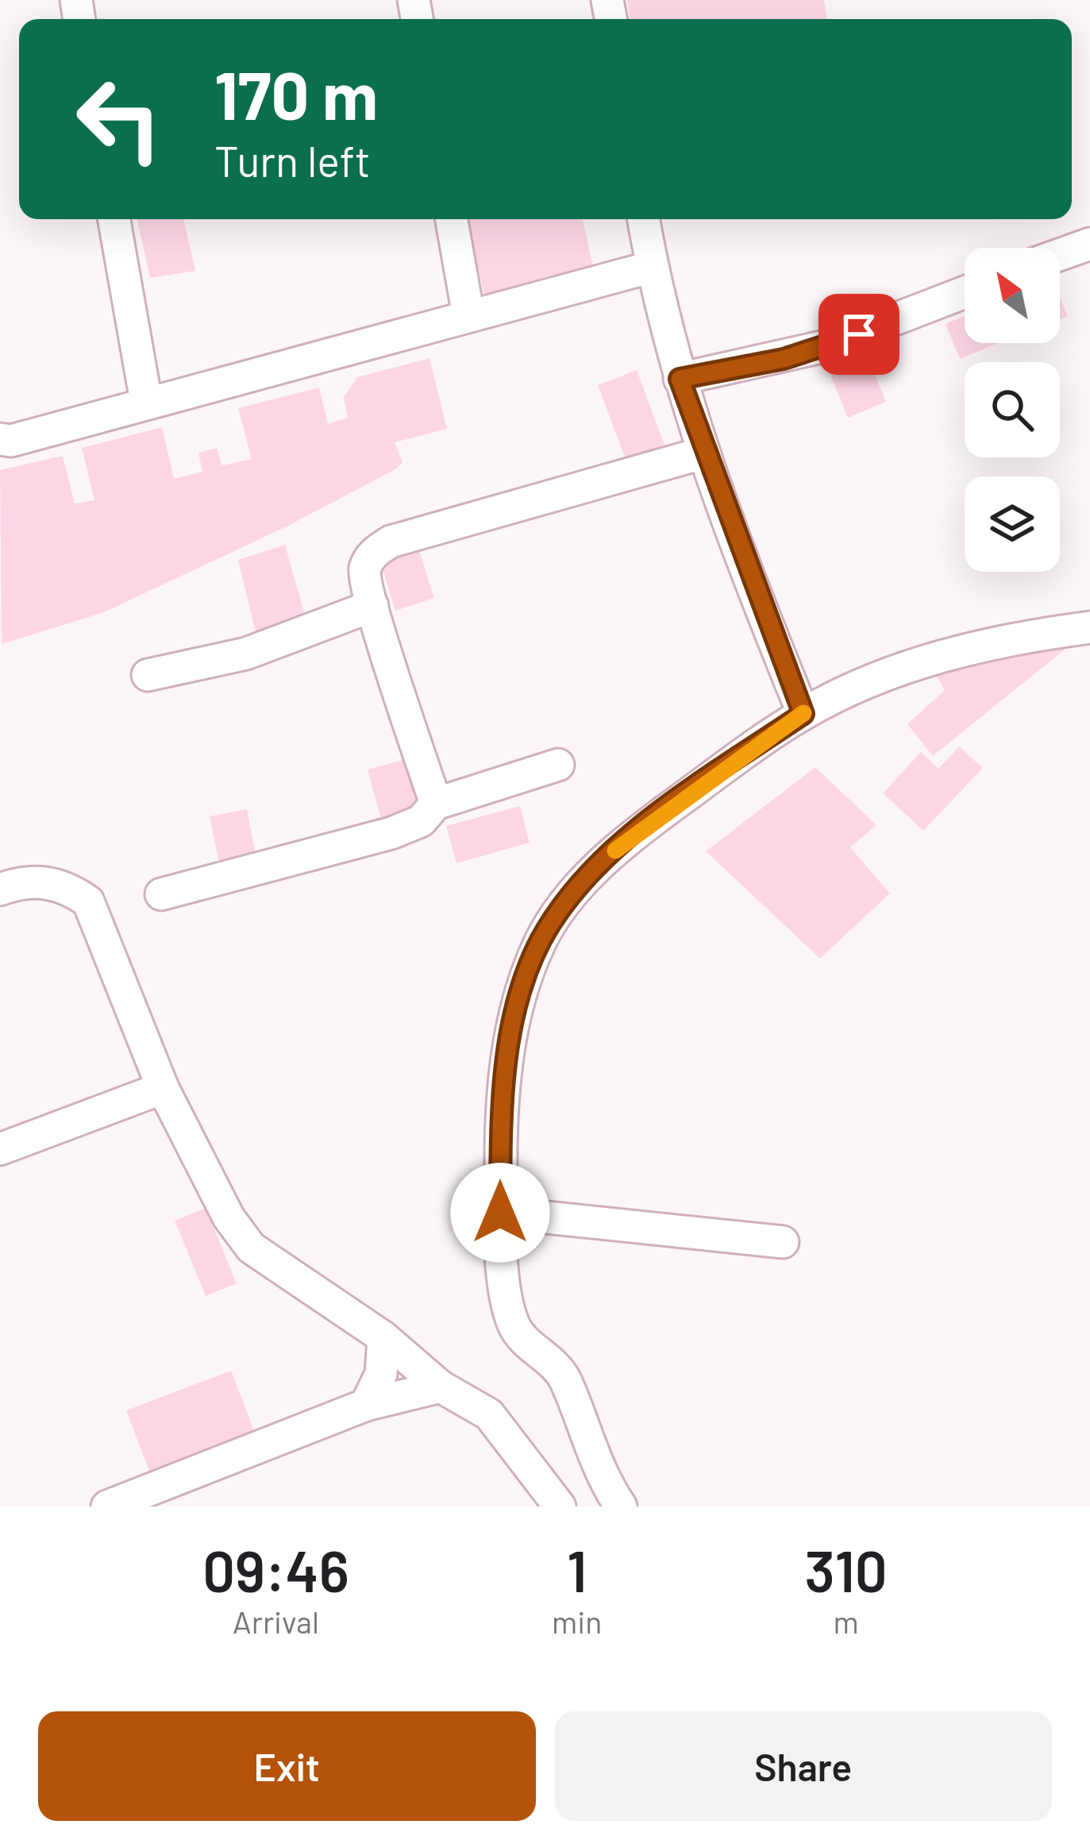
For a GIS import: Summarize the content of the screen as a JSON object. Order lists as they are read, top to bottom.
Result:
{
  "north": "top left",
  "page": {
    "turn": ["170 m", "Turn left"],
    "eta": [
      "09:46",
      "Arrival",
      "1",
      "min",
      "310",
      "m"
    ],
    "buttons": ["Exit", "Share"]
  }
}
